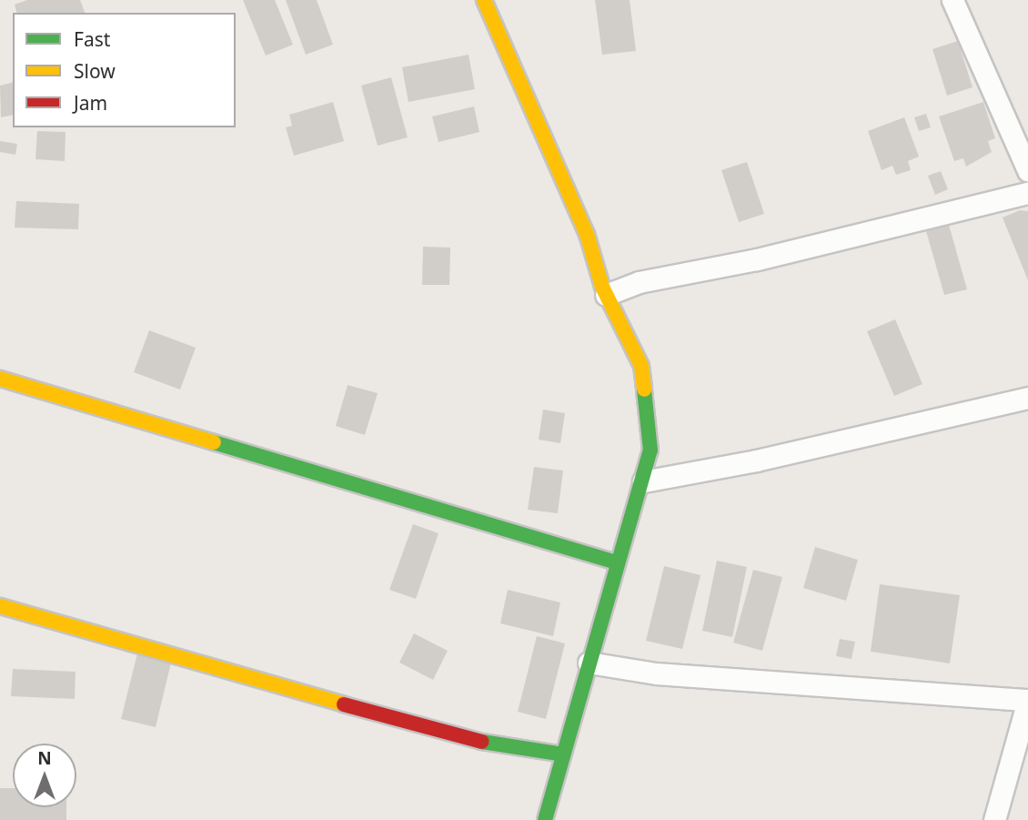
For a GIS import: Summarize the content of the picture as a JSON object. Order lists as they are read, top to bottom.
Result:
{
  "legend": ["Fast", "Slow", "Jam"],
  "north": "top"
}
